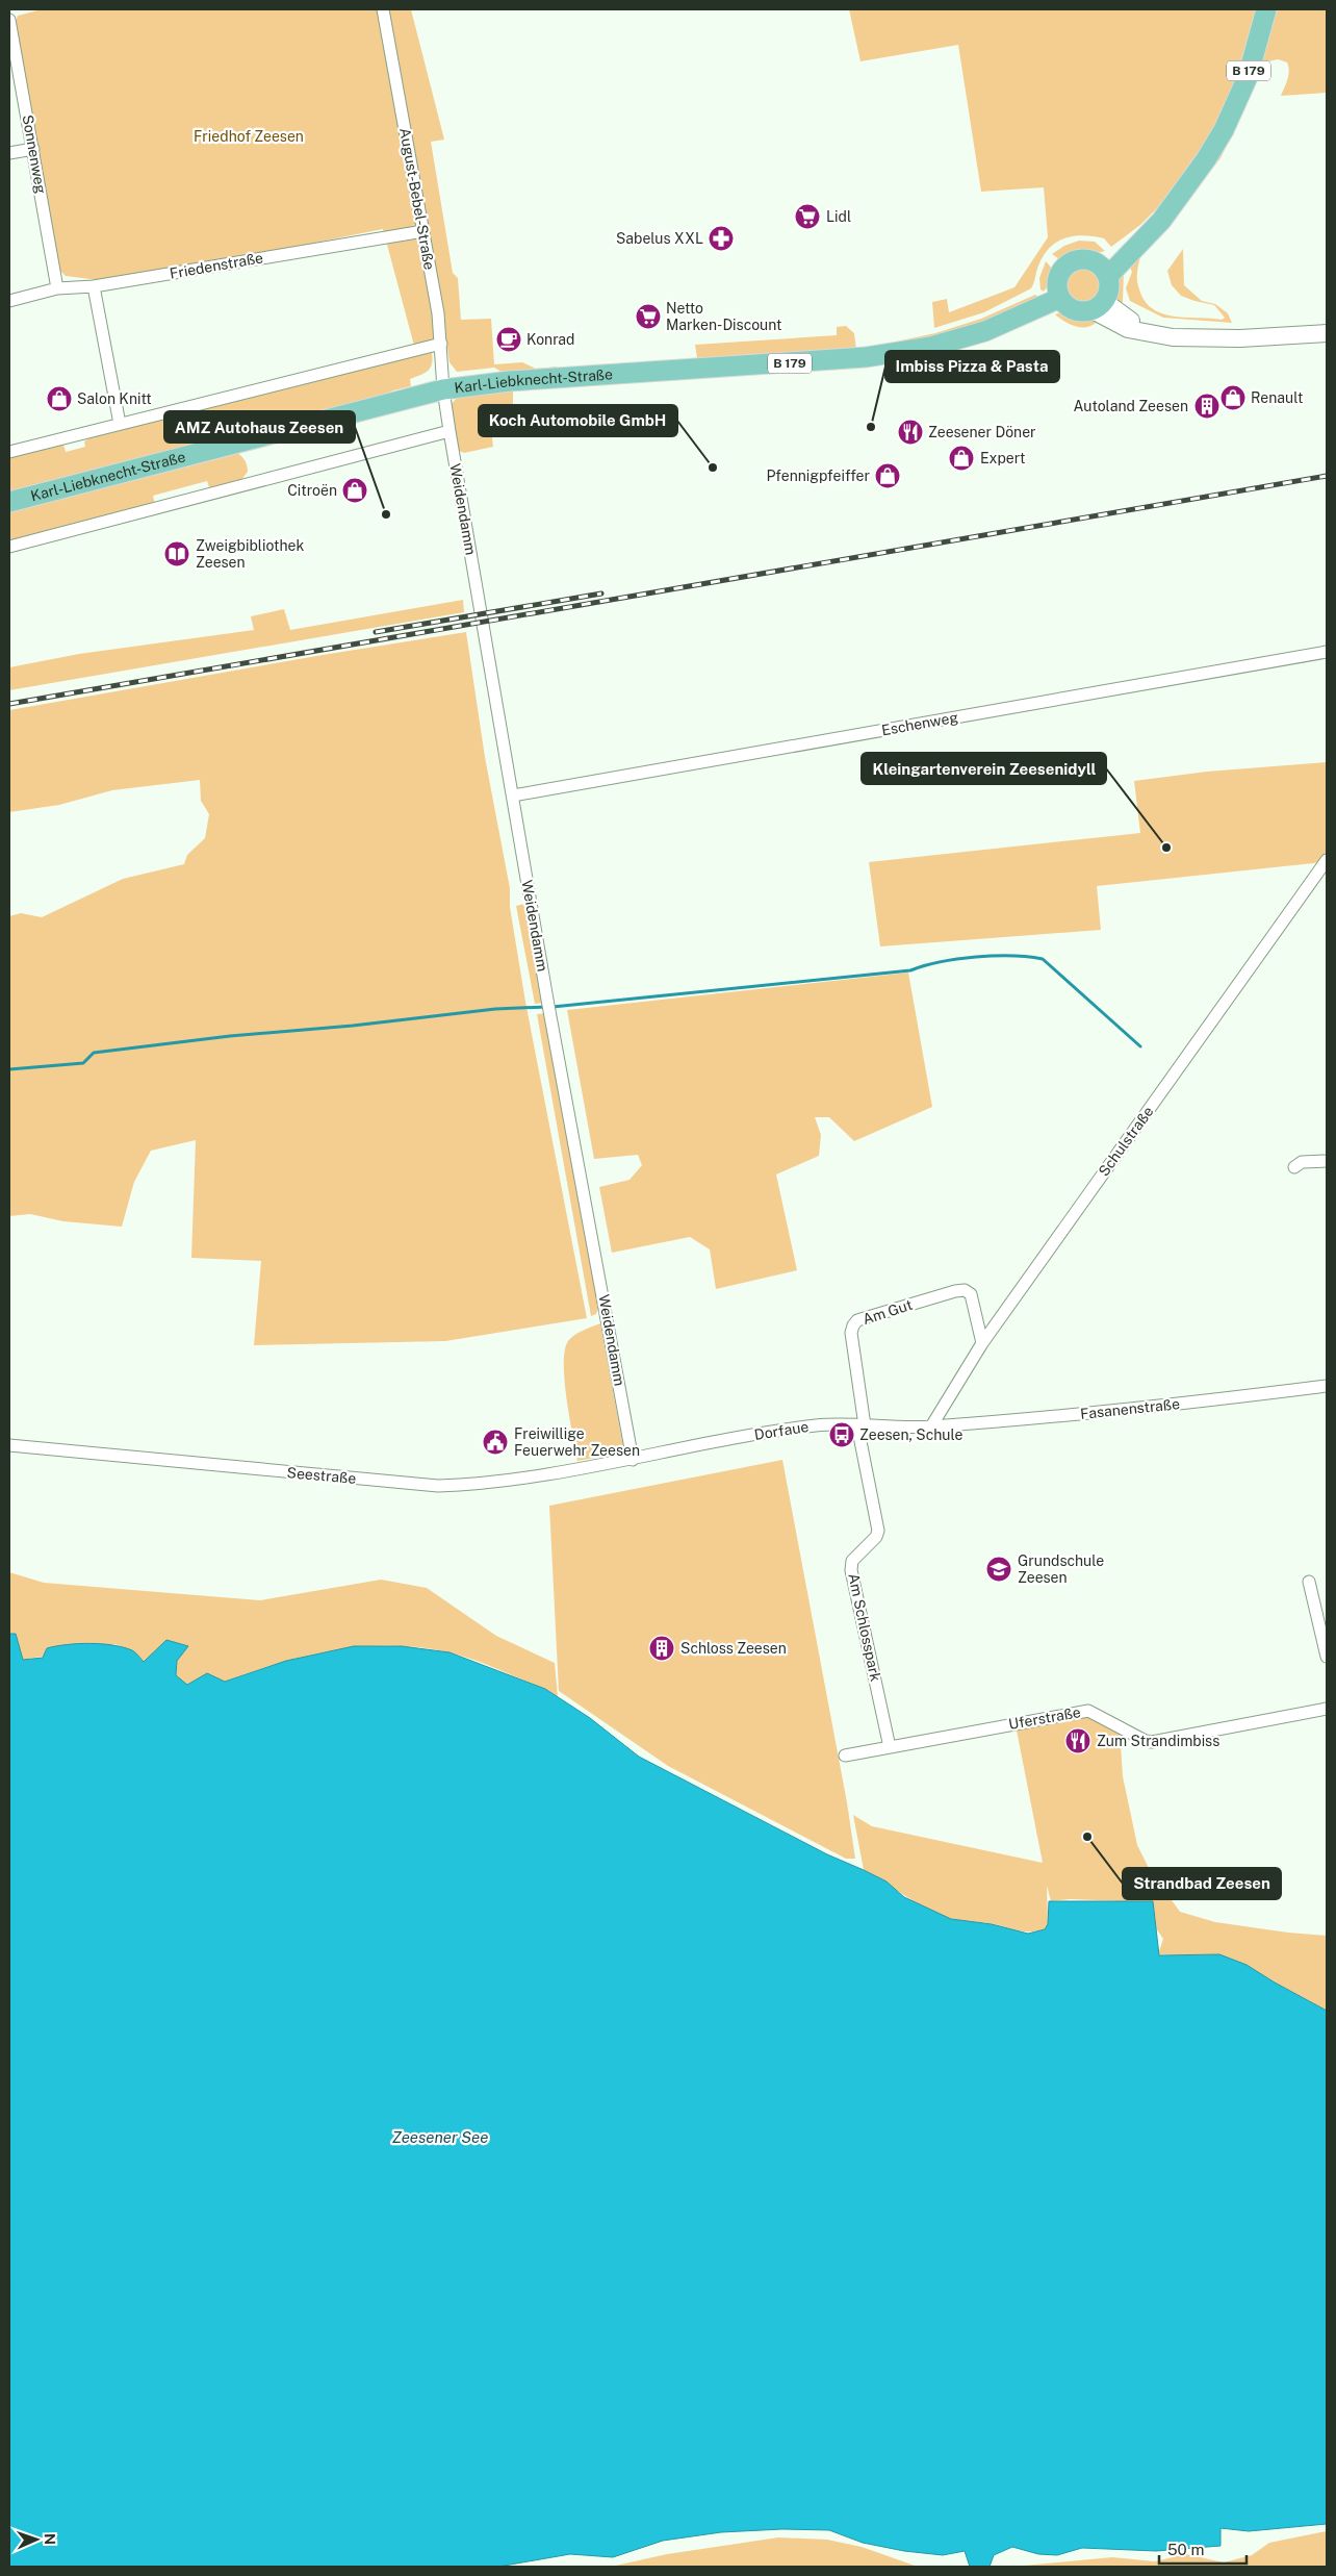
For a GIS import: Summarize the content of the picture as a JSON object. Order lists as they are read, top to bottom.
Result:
{
  "streets": {
    "main road": ["B 179", "Karl-Liebknecht-Straße"],
    "street": [
      "Sonnenweg",
      "August-Bebel-Straße",
      "Friedenstraße",
      "Weidendamm",
      "Eschenweg",
      "Schulstraße",
      "Am Gut",
      "Fasanenstraße",
      "Dorfaue",
      "Seestraße",
      "Am Schlosspark",
      "Uferstraße"
    ]
  },
  "crossings": [
    ["B 179", "Karl-Liebknecht-Straße"],
    ["Sonnenweg", "Friedenstraße"],
    ["August-Bebel-Straße", "Friedenstraße"],
    ["August-Bebel-Straße", "Karl-Liebknecht-Straße"],
    ["August-Bebel-Straße", "Weidendamm"],
    ["Karl-Liebknecht-Straße", "Weidendamm"],
    ["Weidendamm", "Eschenweg"],
    ["Weidendamm", "Dorfaue"],
    ["Weidendamm", "Seestraße"],
    ["Schulstraße", "Am Gut"],
    ["Schulstraße", "Fasanenstraße"],
    ["Schulstraße", "Dorfaue"],
    ["Am Gut", "Dorfaue"],
    ["Am Gut", "Am Schlosspark"],
    ["Fasanenstraße", "Dorfaue"],
    ["Dorfaue", "Seestraße"],
    ["Dorfaue", "Am Schlosspark"],
    ["Am Schlosspark", "Uferstraße"]
  ],
  "water": ["Zeesener See"],
  "parks": ["Friedhof Zeesen"],
  "places": {
    "supermarket": ["Lidl", "Netto Marken-Discount"],
    "pharmacy": ["Sabelus XXL"],
    "cafe": ["Konrad"],
    "shop": [
      "Renault",
      "Salon Knitt",
      "Expert",
      "Pfennigpfeiffer",
      "Citroën"
    ],
    "building": ["Autoland Zeesen", "Schloss Zeesen"],
    "other": [
      "Imbiss Pizza & Pasta",
      "Koch Automobile GmbH",
      "AMZ Autohaus Zeesen",
      "Kleingartenverein Zeesenidyll",
      "Strandbad Zeesen"
    ],
    "restaurant": ["Zeesener Döner", "Zum Strandimbiss"],
    "library": ["Zweigbibliothek Zeesen"],
    "bus stop": ["Zeesen, Schule"],
    "public building": ["Freiwillige Feuerwehr Zeesen"],
    "school or university": ["Grundschule Zeesen"]
  },
  "scale_bar": "50 m",
  "north": "right"
}
